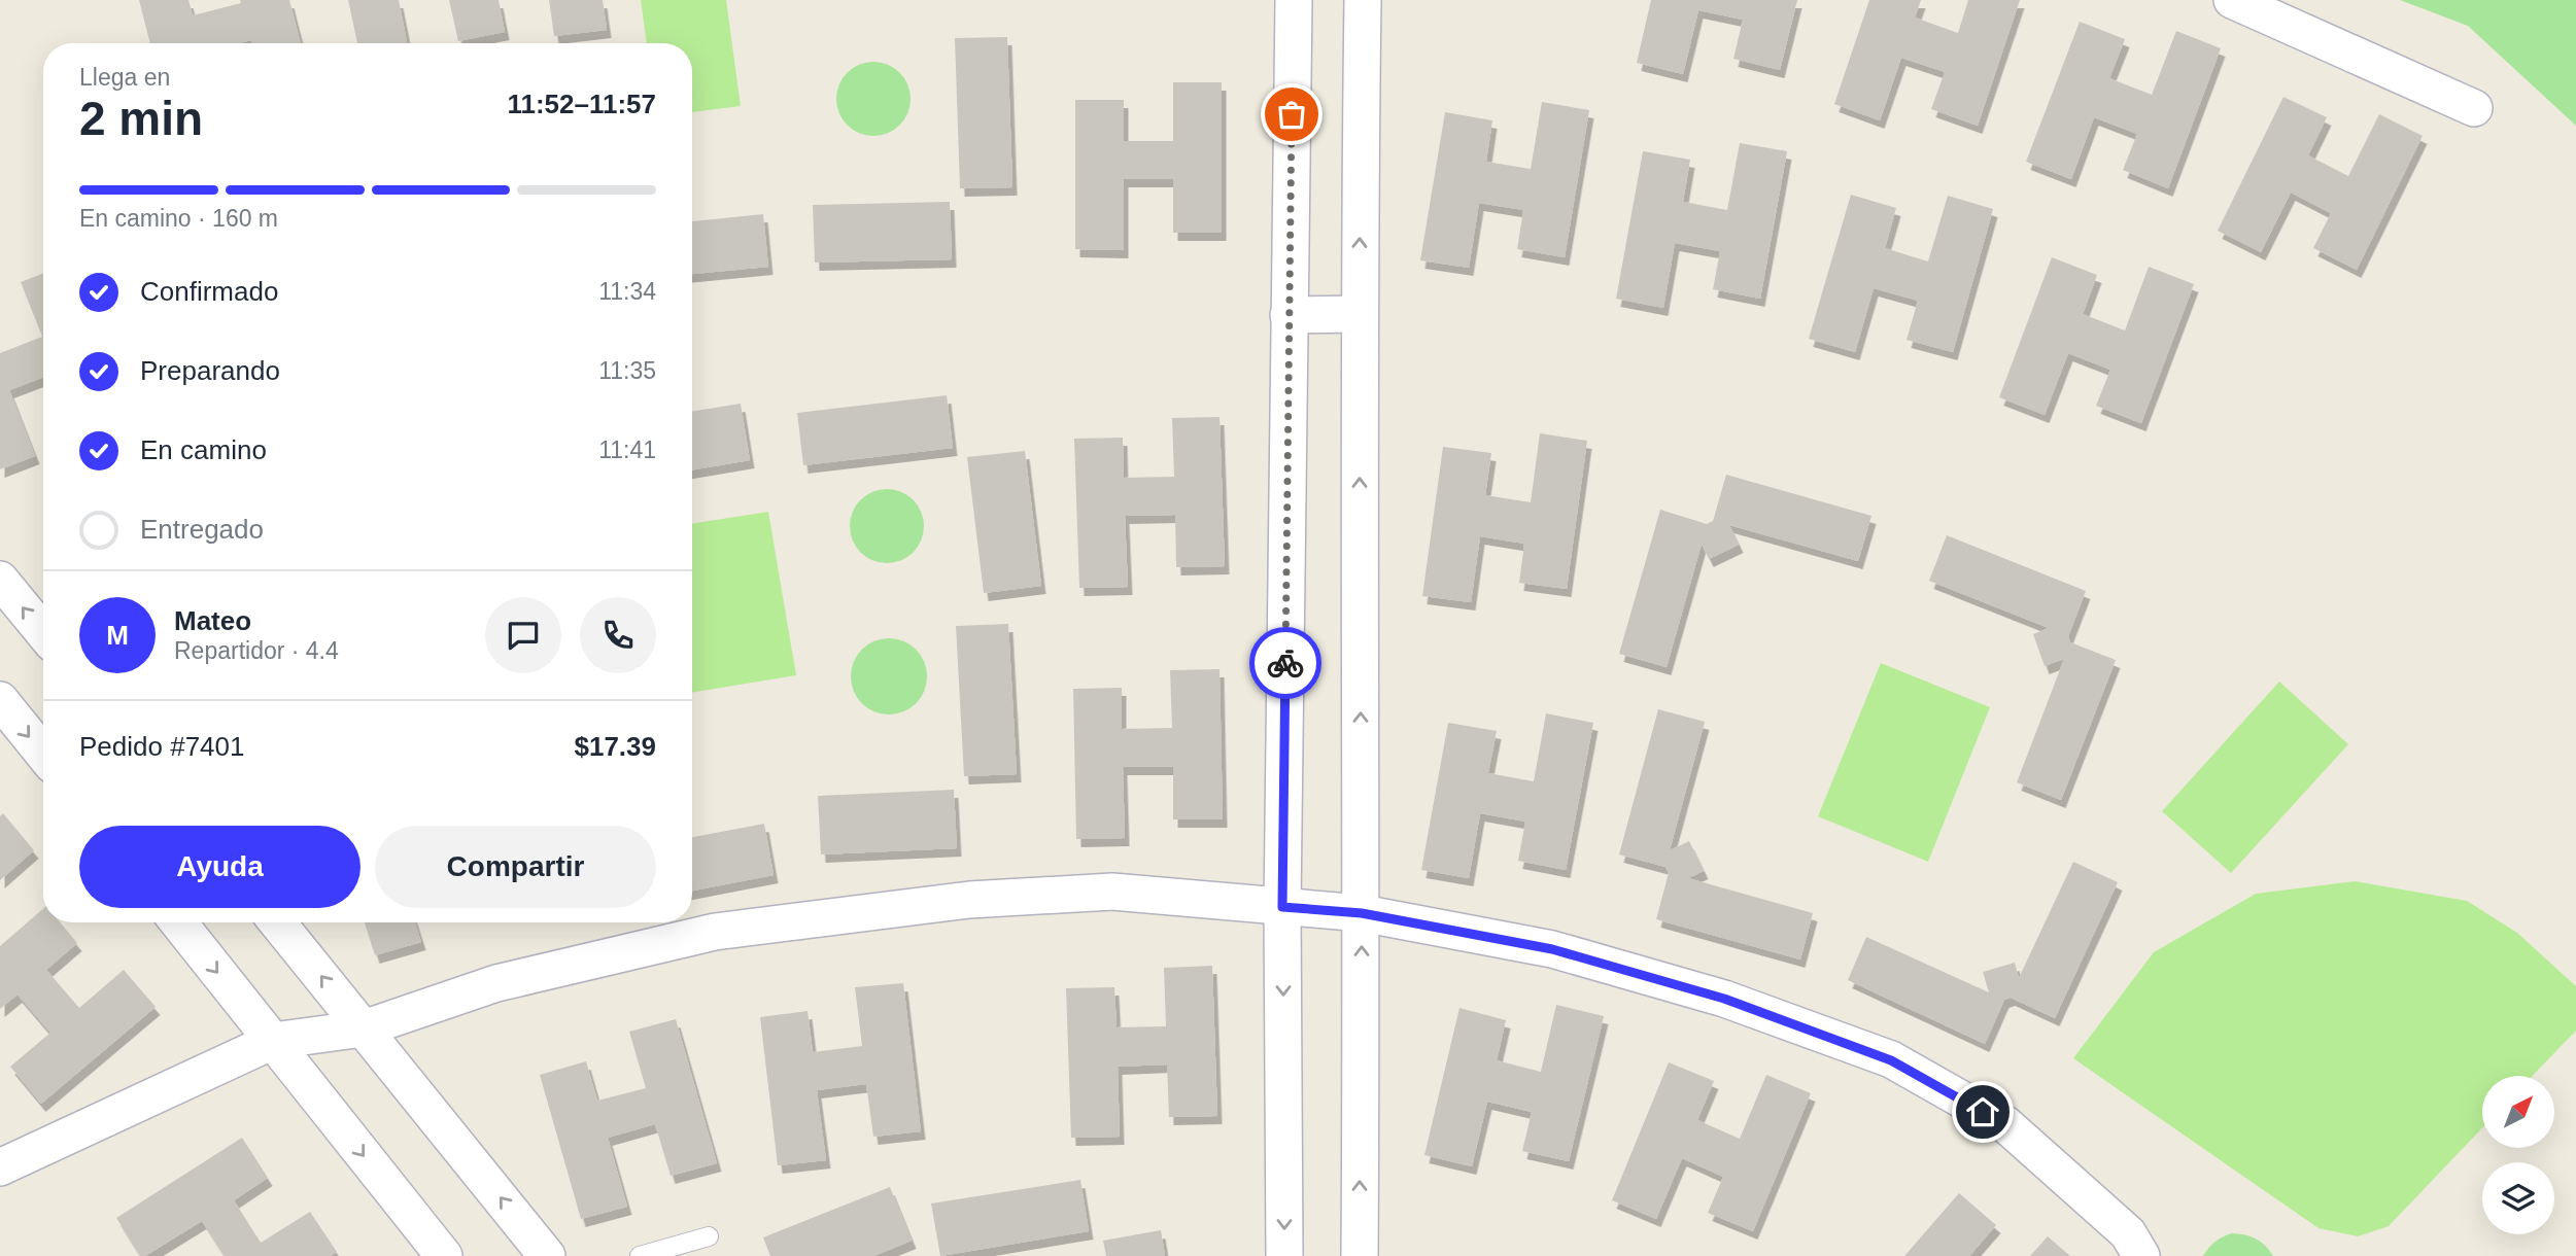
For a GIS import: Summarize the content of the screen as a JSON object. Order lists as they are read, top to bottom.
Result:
{
  "north": "top right",
  "page": {
    "heading": ["2 min", "Llega en", "11:52–11:57"],
    "panel": [
      "Mateo",
      "Repartidor · 4.4",
      "Pedido #7401",
      "$17.39"
    ],
    "bar": "En camino · 160 m",
    "list": [
      ["Confirmado", "11:34"],
      ["Preparando", "11:35"],
      ["En camino", "11:41"],
      "Entregado"
    ],
    "round": "M",
    "buttons": ["Ayuda", "Compartir"]
  }
}
